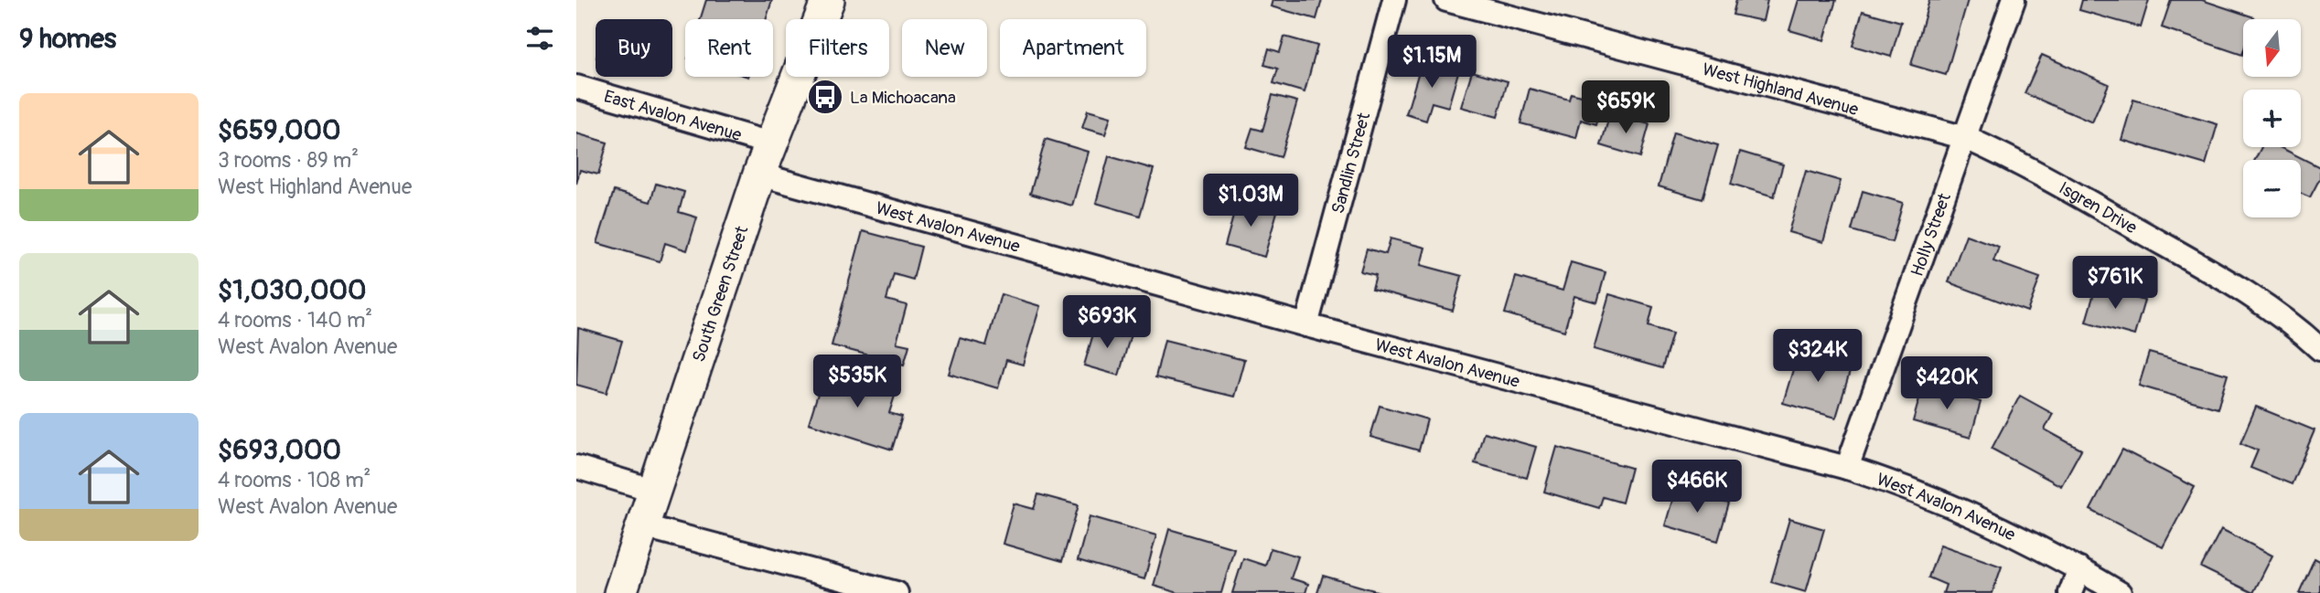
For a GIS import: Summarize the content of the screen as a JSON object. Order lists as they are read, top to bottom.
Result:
{
  "streets": {
    "street": [
      "West Highland Avenue",
      "East Avalon Avenue",
      "Sandlin Street",
      "Isgren Drive",
      "West Avalon Avenue",
      "Holly Street",
      "South Green Street"
    ]
  },
  "crossings": [
    ["West Highland Avenue", "Isgren Drive"],
    ["West Highland Avenue", "Holly Street"],
    ["East Avalon Avenue", "South Green Street"],
    ["Sandlin Street", "West Avalon Avenue"],
    ["Isgren Drive", "Holly Street"],
    ["West Avalon Avenue", "Holly Street"],
    ["West Avalon Avenue", "South Green Street"]
  ],
  "places": {
    "bus stop": ["La Michoacana"]
  },
  "north": "bottom",
  "page": {
    "heading": "9 homes",
    "map_buttons": ["+", "−"],
    "chip": [
      "Buy",
      "Rent",
      "Filters",
      "New",
      "Apartment"
    ],
    "price": [
      "$1.15M",
      "$659K",
      "$1.03M",
      "$761K",
      "$693K",
      "$324K",
      "$535K",
      "$420K",
      "$466K"
    ],
    "list": [
      {
        "name": "$659,000",
        "note": "3 rooms · 89 m² · West Highland Avenue"
      },
      {
        "name": "$1,030,000",
        "note": "4 rooms · 140 m² · West Avalon Avenue"
      },
      {
        "name": "$693,000",
        "note": "4 rooms · 108 m² · West Avalon Avenue"
      }
    ]
  }
}
